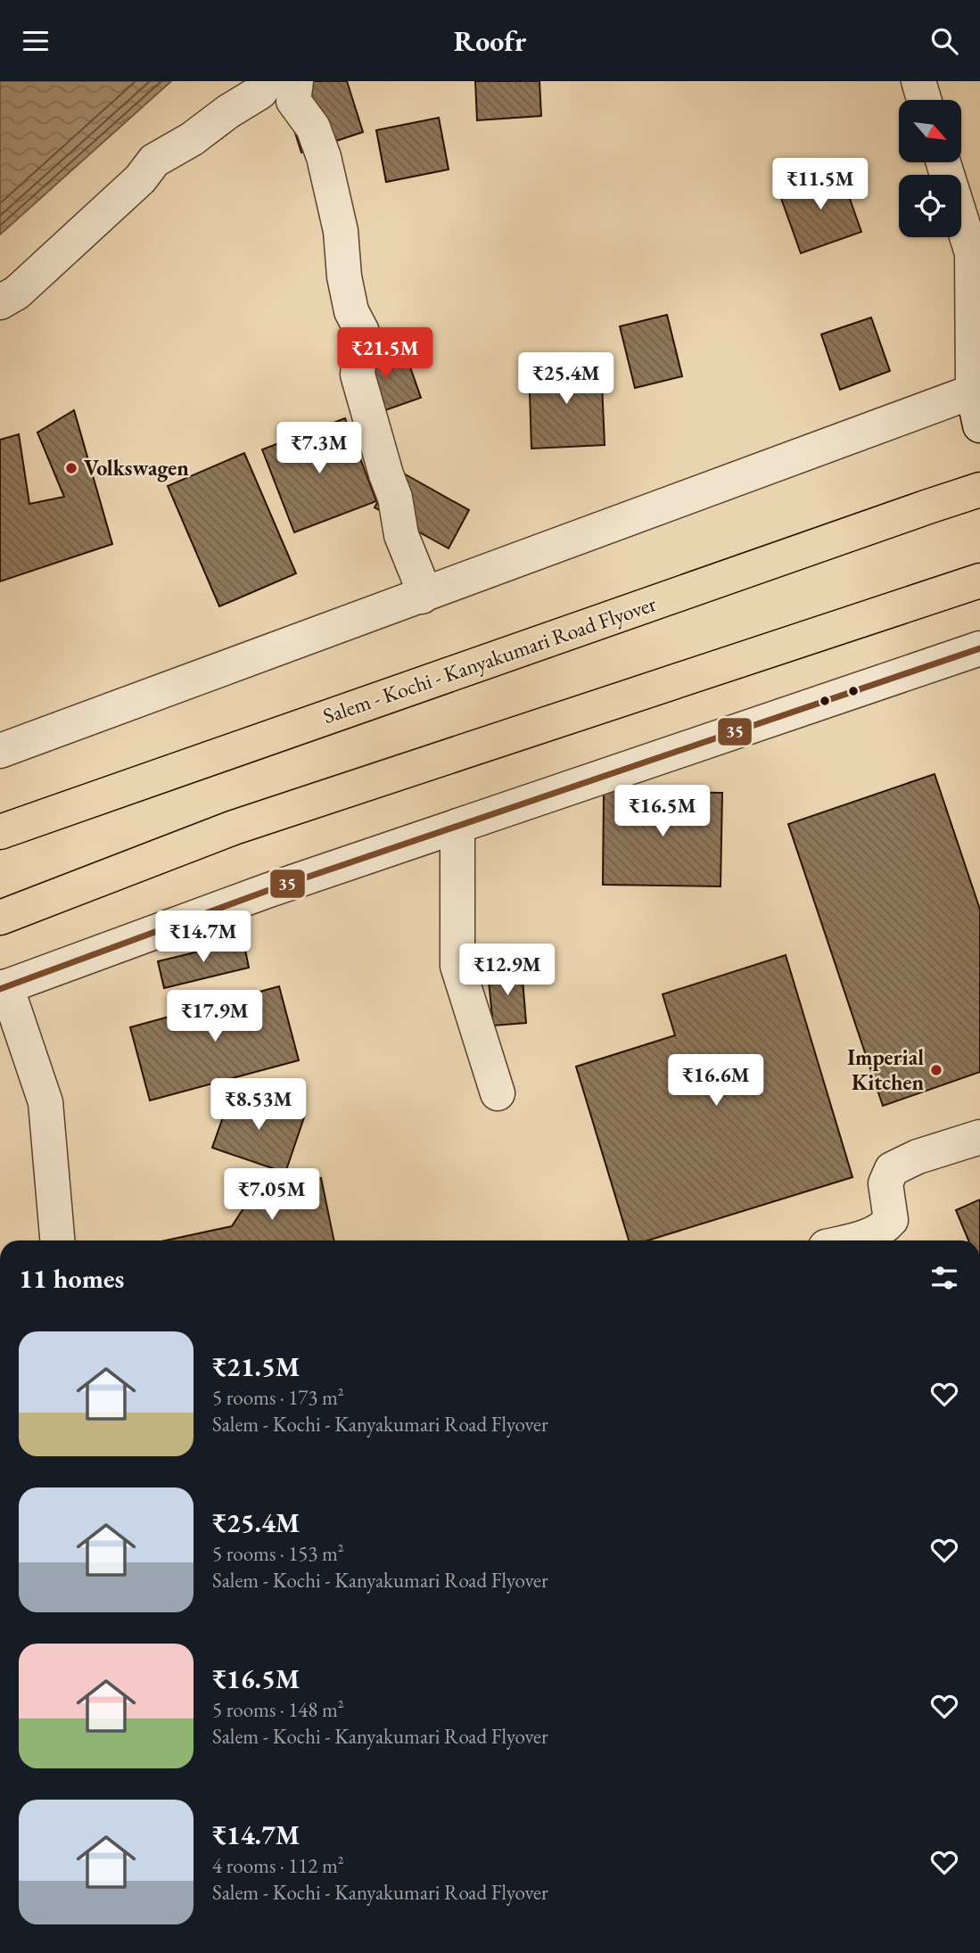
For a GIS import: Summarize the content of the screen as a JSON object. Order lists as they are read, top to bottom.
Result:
{
  "streets": {
    "highway": ["Salem - Kochi - Kanyakumari Road Flyover"]
  },
  "places": ["Volkswagen", "Imperial Kitchen"],
  "lines": ["transit line 35"],
  "north": "bottom right",
  "page": {
    "header": "Roofr",
    "price": [
      "₹11.5M",
      "₹21.5M",
      "₹25.4M",
      "₹7.3M",
      "₹16.5M",
      "₹14.7M",
      "₹12.9M",
      "₹17.9M",
      "₹16.6M",
      "₹8.53M",
      "₹7.05M"
    ],
    "heading": "11 homes",
    "list": [
      {
        "name": "₹21.5M",
        "note": "5 rooms · 173 m² · Salem - Kochi - Kanyakumari Road Flyover"
      },
      {
        "name": "₹25.4M",
        "note": "5 rooms · 153 m² · Salem - Kochi - Kanyakumari Road Flyover"
      },
      {
        "name": "₹16.5M",
        "note": "5 rooms · 148 m² · Salem - Kochi - Kanyakumari Road Flyover"
      },
      {
        "name": "₹14.7M",
        "note": "4 rooms · 112 m² · Salem - Kochi - Kanyakumari Road Flyover"
      }
    ]
  }
}
